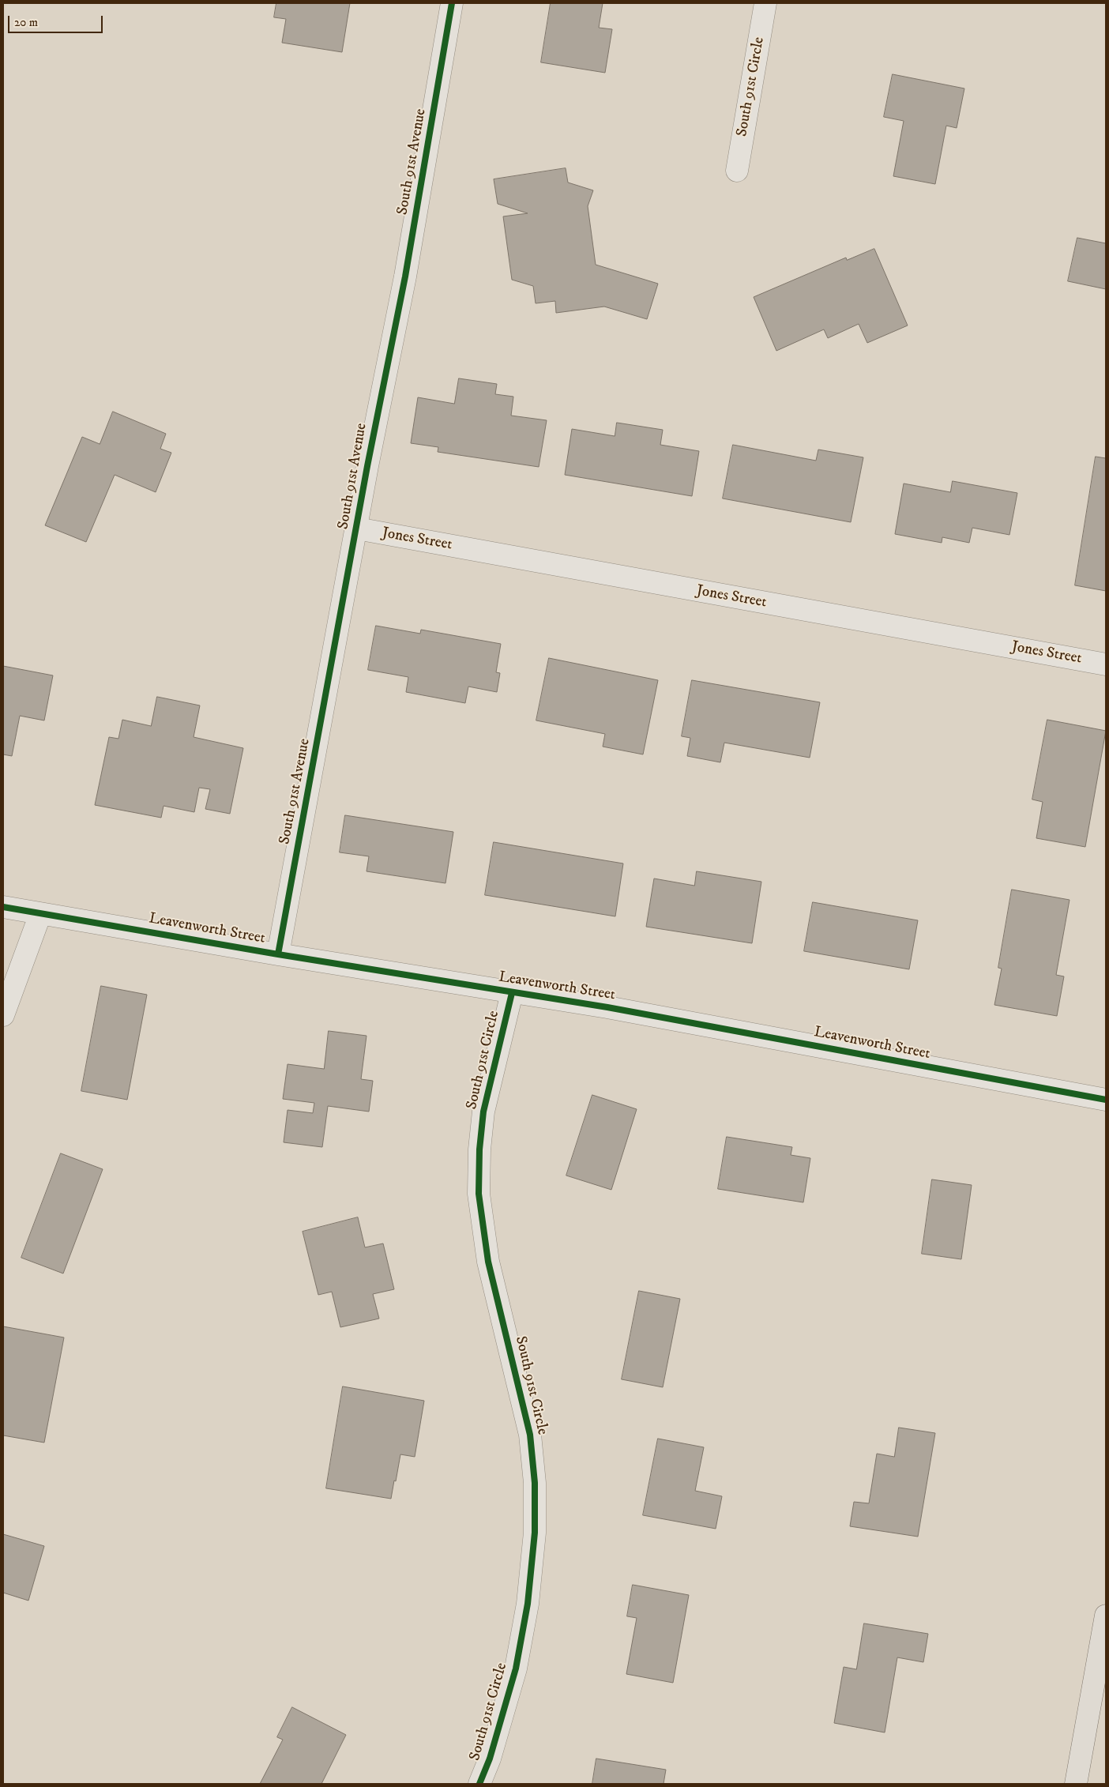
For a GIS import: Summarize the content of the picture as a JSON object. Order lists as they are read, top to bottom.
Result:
{
  "streets": {
    "street": [
      "South 91st Circle",
      "South 91st Avenue",
      "Jones Street",
      "Leavenworth Street"
    ]
  },
  "crossings": [
    ["South 91st Circle", "Leavenworth Street"],
    ["South 91st Avenue", "Jones Street"],
    ["South 91st Avenue", "Leavenworth Street"]
  ],
  "scale_bar": "20 m"
}
